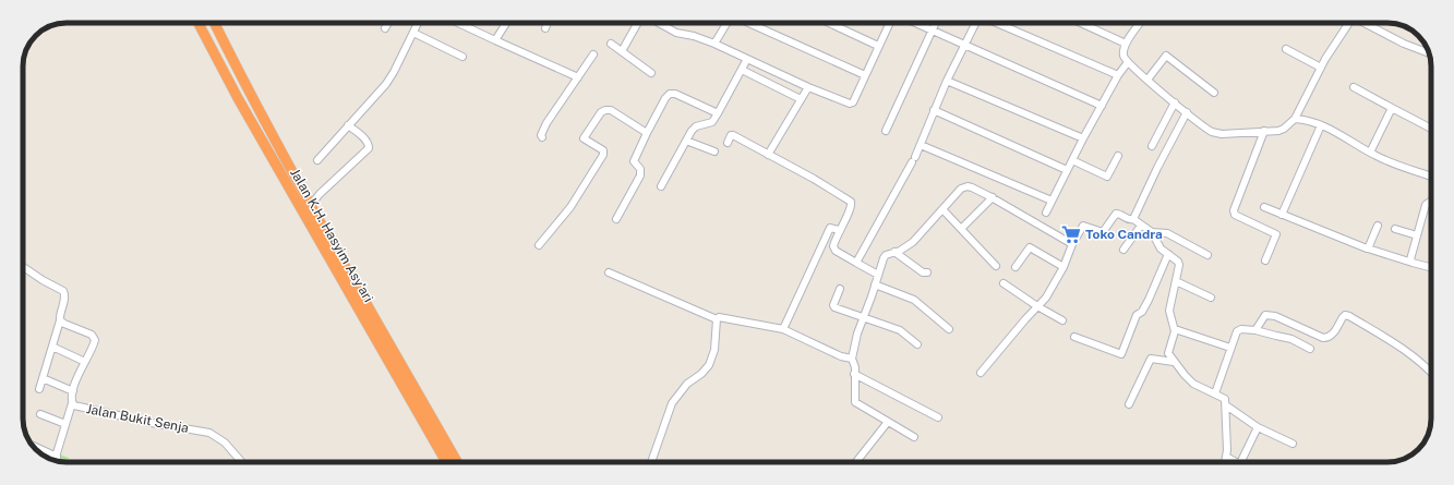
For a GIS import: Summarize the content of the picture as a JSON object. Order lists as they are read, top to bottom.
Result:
{
  "streets": {
    "highway": ["Jalan K.H. Hasyim Asy'ari"],
    "street": ["Jalan Bukit Senja"]
  },
  "places": {
    "supermarket": ["Toko Candra"]
  }
}
